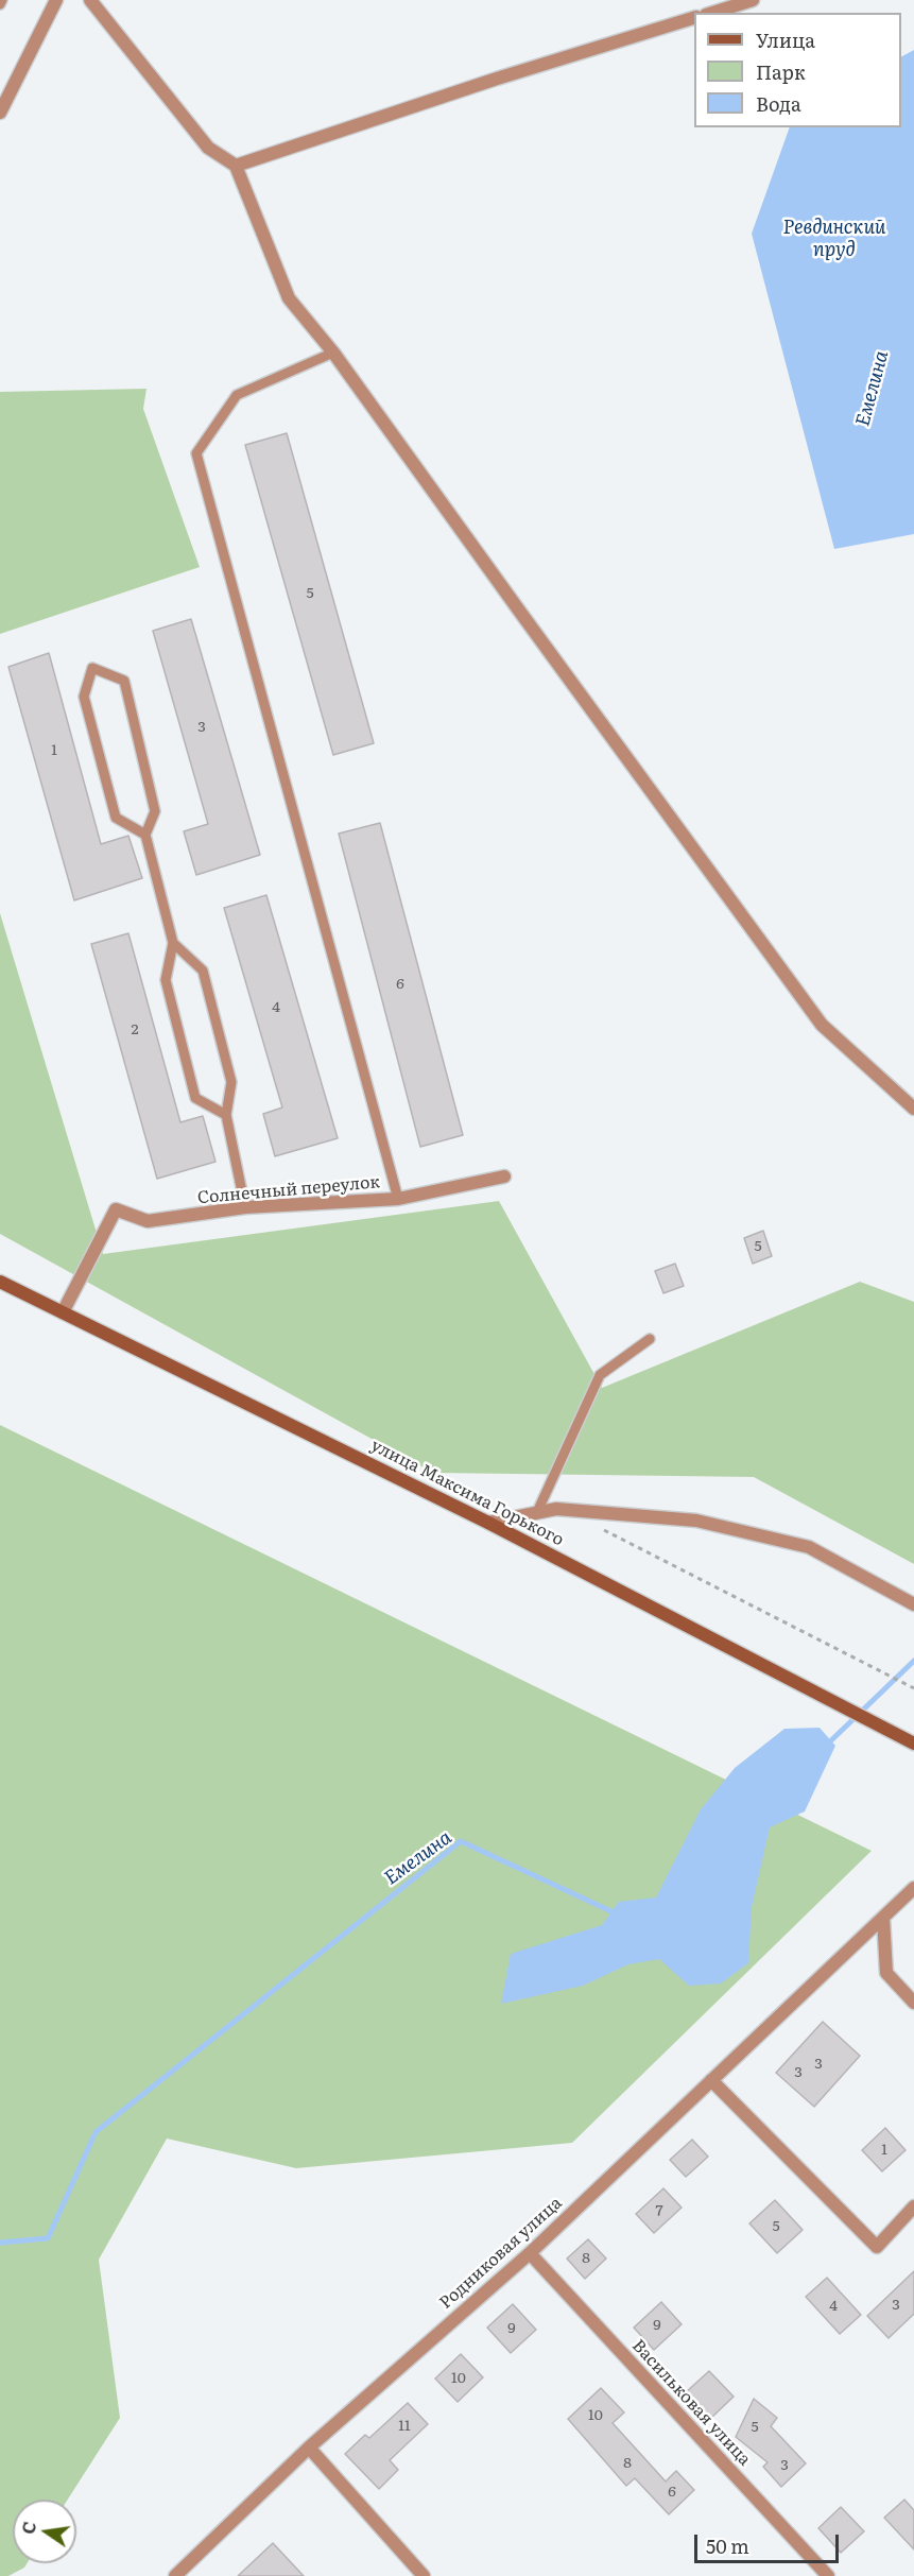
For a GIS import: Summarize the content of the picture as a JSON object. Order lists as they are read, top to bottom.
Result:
{
  "streets": {
    "main road": ["улица Максима Горького"],
    "street": ["Солнечный переулок", "Родниковая улица", "Васильковая улица"]
  },
  "crossings": [
    ["Солнечный переулок", "улица Максима Горького"],
    ["Родниковая улица", "Васильковая улица"]
  ],
  "water": ["Ревдинский пруд", "Емелина"],
  "house_numbers": [
    "5",
    "3",
    "1",
    "6",
    "4",
    "2",
    "5",
    "3",
    "3",
    "1",
    "7",
    "5",
    "8",
    "3",
    "4",
    "9",
    "9",
    "10",
    "10",
    "11",
    "5",
    "8",
    "3",
    "6"
  ],
  "legend": ["Улица", "Парк", "Вода"],
  "scale_bar": "50 m",
  "north": "left"
}
